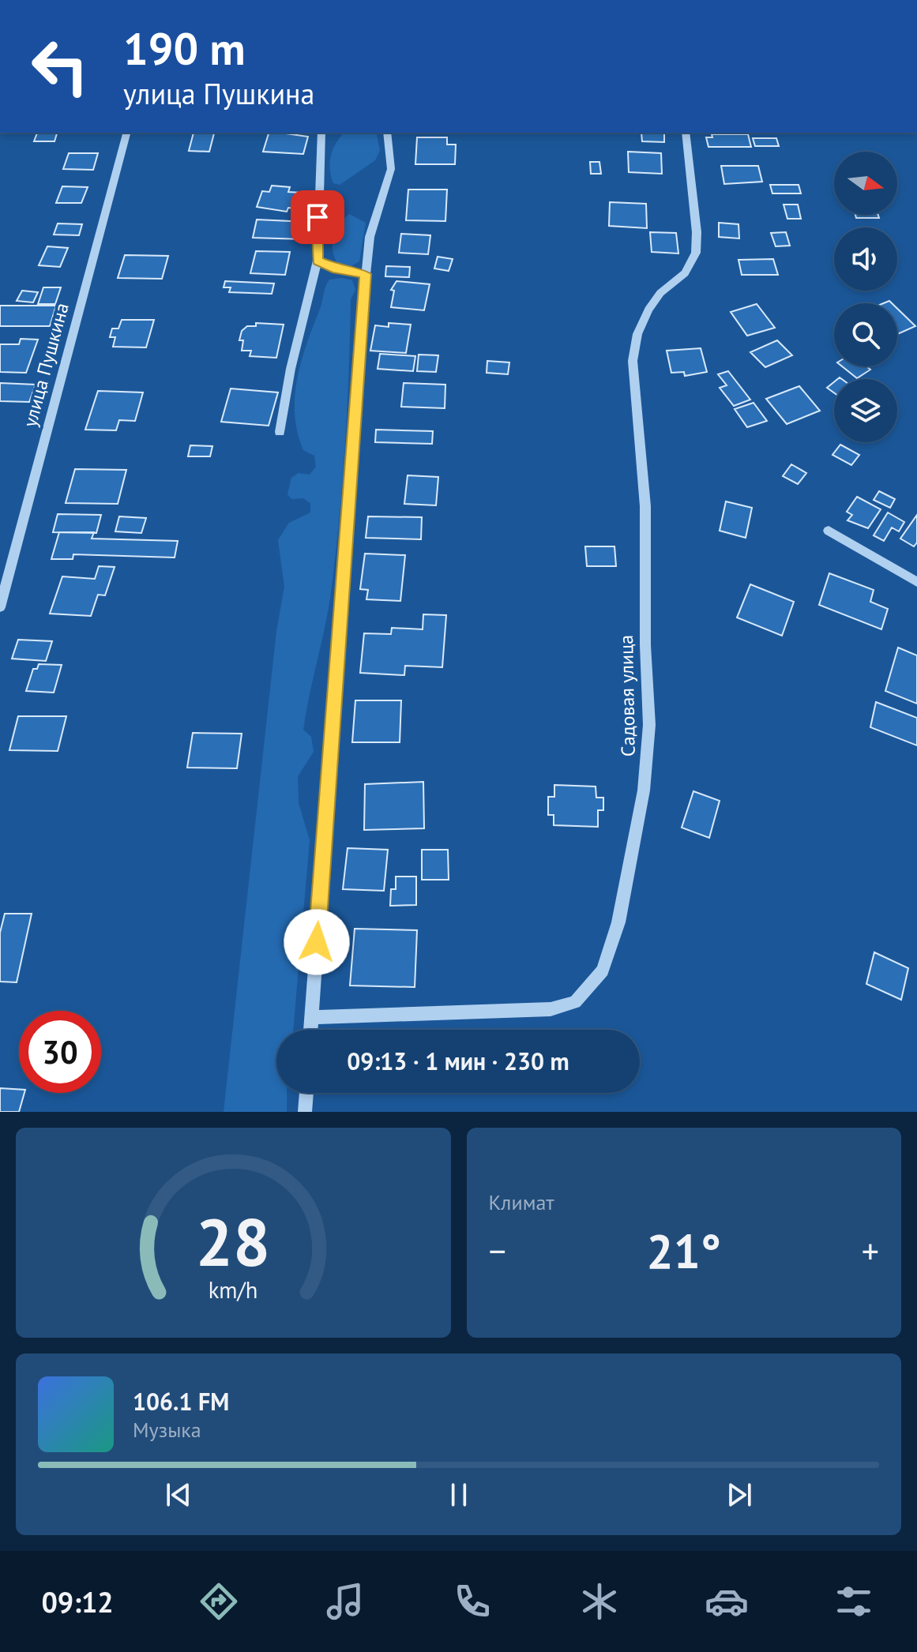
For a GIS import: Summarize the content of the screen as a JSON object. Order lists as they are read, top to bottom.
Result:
{
  "streets": {
    "street": ["улица Пушкина", "Садовая улица"]
  },
  "north": "right",
  "page": {
    "turn": ["190 m", "улица Пушкина"],
    "limit": "30",
    "trip": "09:13 · 1 мин · 230 m",
    "tile": "Климат",
    "heat": ["−", "21°", "+"],
    "song": ["106.1 FM", "Музыка"],
    "tabs": "09:12",
    "gauge": ["28", "km/h"]
  }
}
